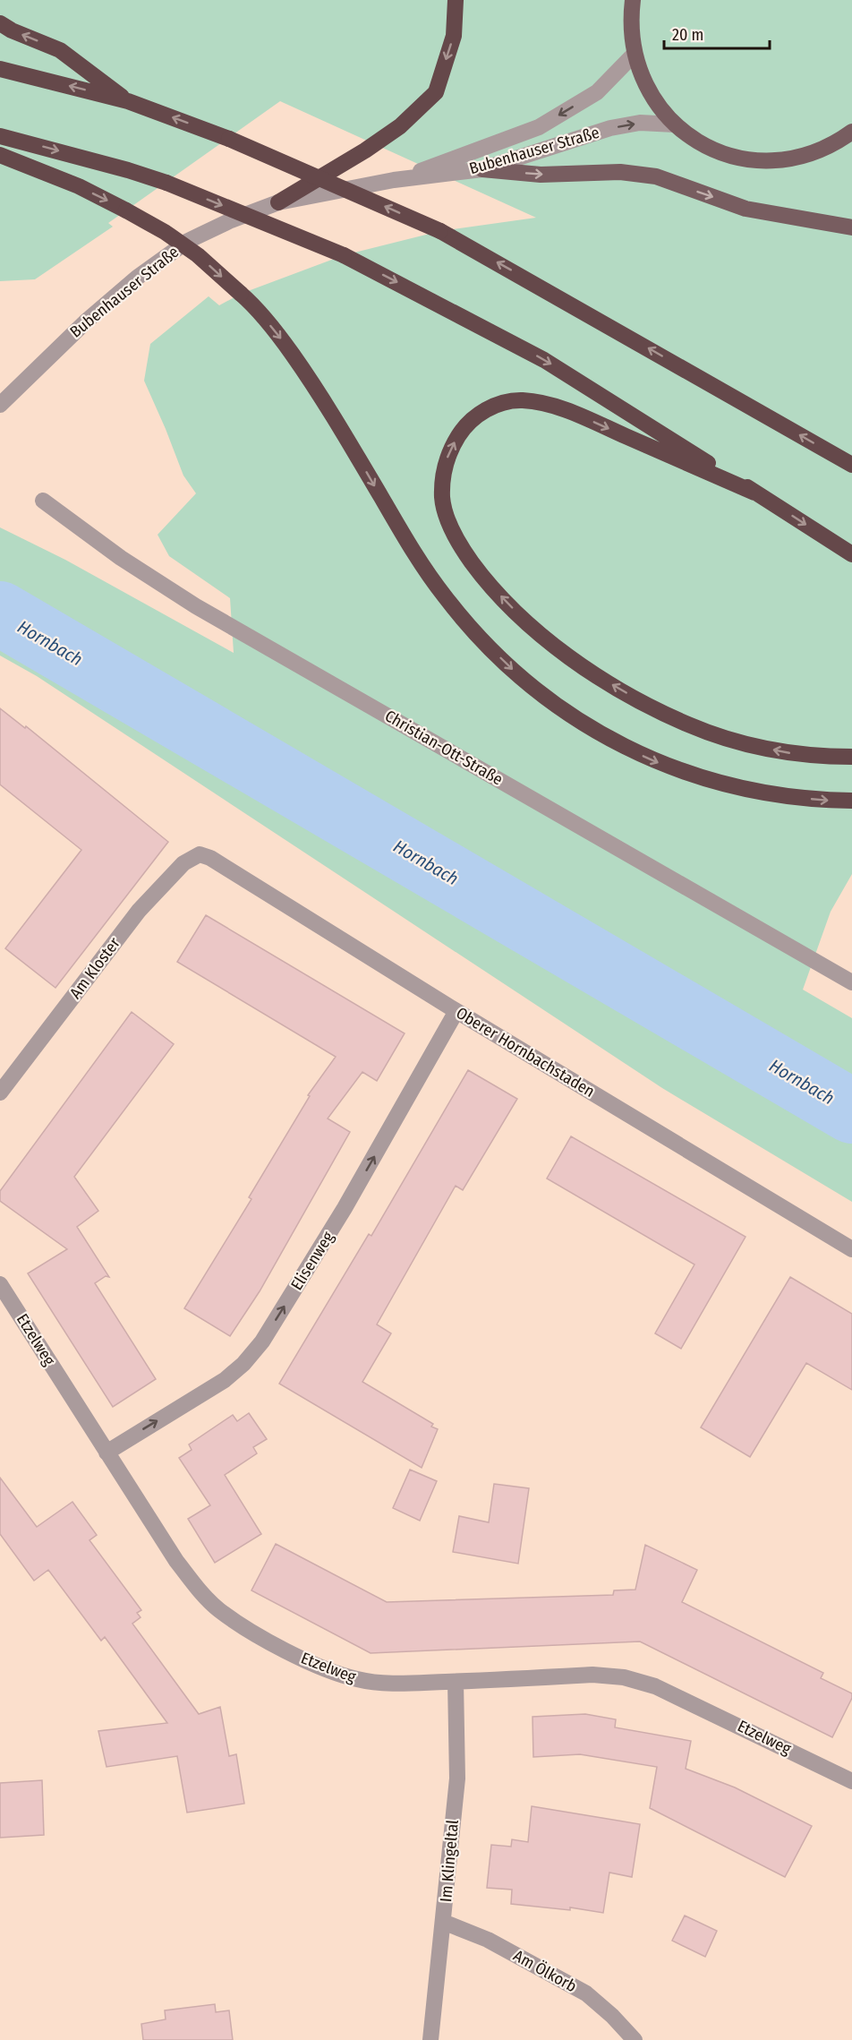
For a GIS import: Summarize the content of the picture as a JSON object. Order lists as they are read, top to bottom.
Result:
{
  "streets": {
    "street": [
      "Bubenhauser Straße",
      "Christian-Ott-Straße",
      "Am Kloster",
      "Oberer Hornbachstaden",
      "Elisenweg",
      "Etzelweg",
      "Im Klingeltal",
      "Am Ölkorb"
    ]
  },
  "crossings": [
    ["Am Kloster", "Oberer Hornbachstaden"],
    ["Oberer Hornbachstaden", "Elisenweg"],
    ["Elisenweg", "Etzelweg"],
    ["Etzelweg", "Im Klingeltal"],
    ["Im Klingeltal", "Am Ölkorb"]
  ],
  "one_way": ["Elisenweg"],
  "water": ["Hornbach"],
  "scale_bar": "20 m"
}
